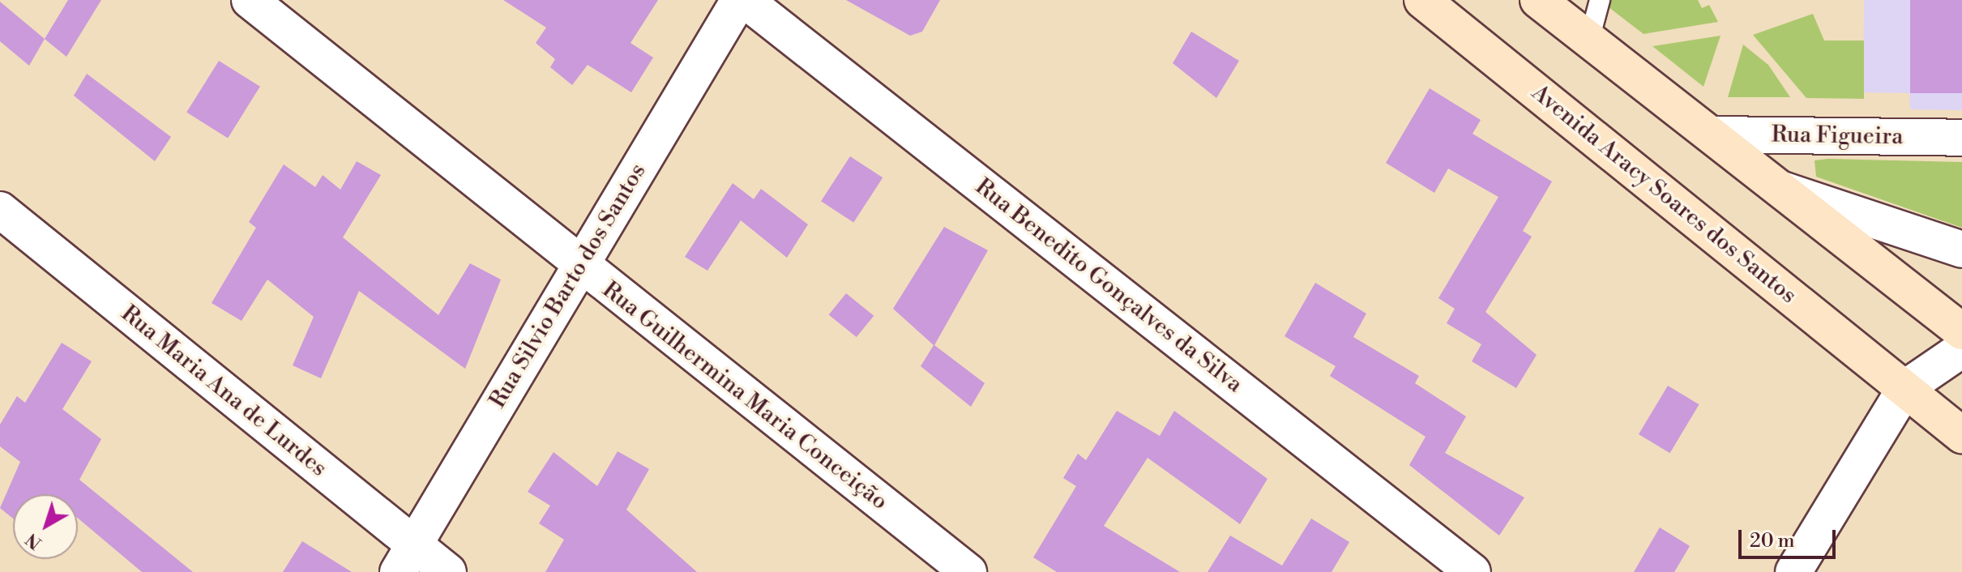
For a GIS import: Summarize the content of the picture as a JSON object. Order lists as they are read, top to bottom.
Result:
{
  "streets": {
    "main road": ["Avenida Aracy Soares dos Santos"],
    "street": [
      "Rua Figueira",
      "Rua Silvio Barto dos Santos",
      "Rua Benedito Gonçalves da Silva",
      "Rua Maria Ana de Lurdes",
      "Rua Guilhermina Maria Conceição"
    ]
  },
  "crossings": [
    ["Rua Silvio Barto dos Santos", "Rua Maria Ana de Lurdes"],
    ["Rua Silvio Barto dos Santos", "Rua Guilhermina Maria Conceição"]
  ],
  "scale_bar": "20 m",
  "north": "bottom left"
}
